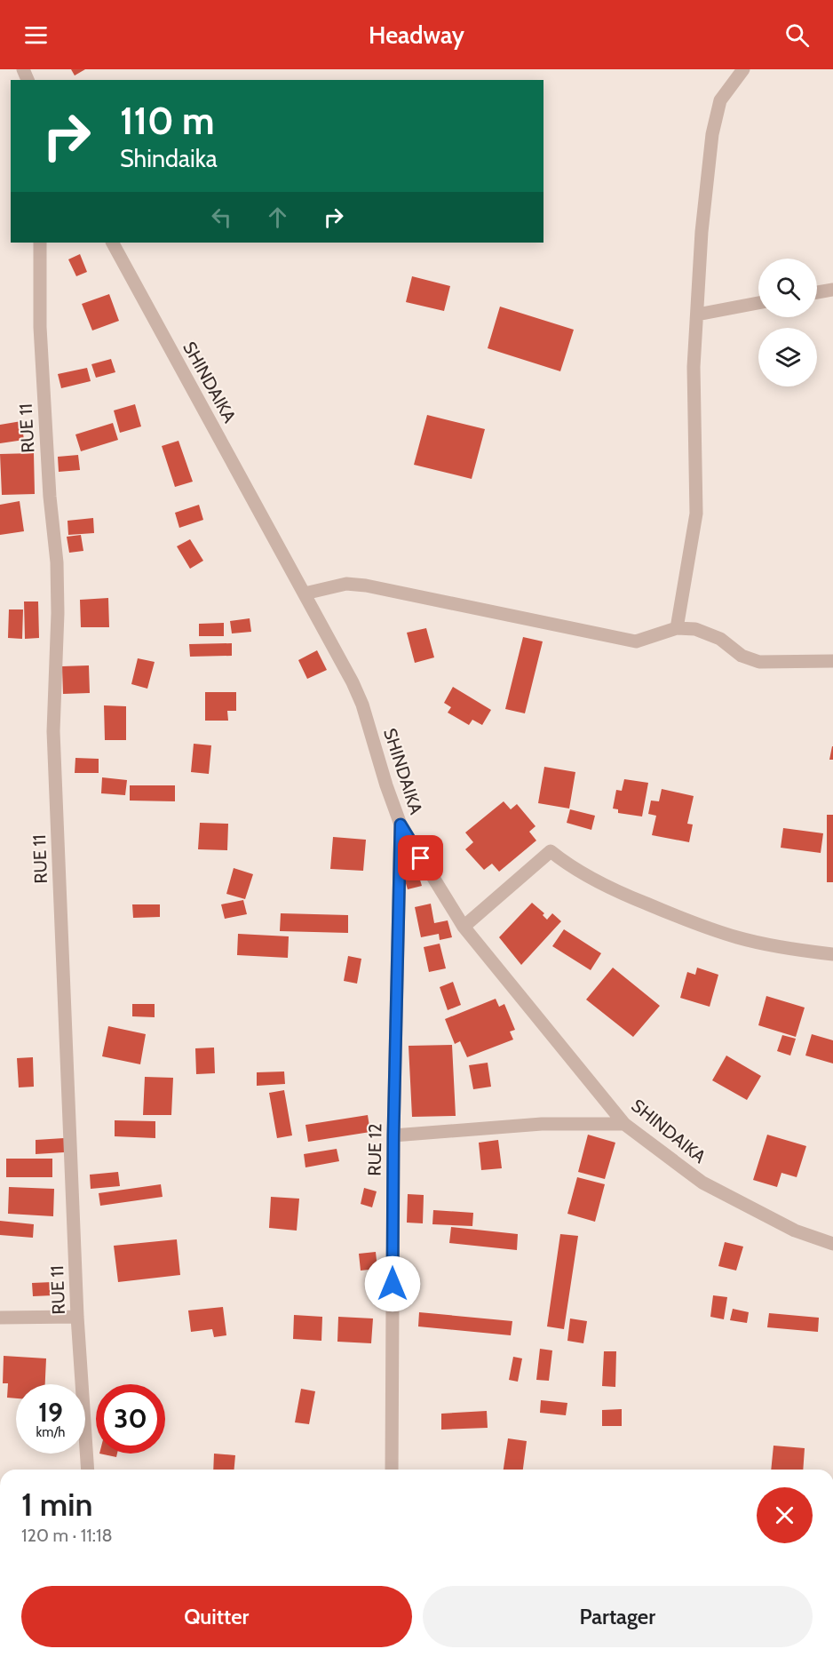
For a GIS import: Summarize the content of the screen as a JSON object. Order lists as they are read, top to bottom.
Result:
{
  "streets": {
    "street": ["SHINDAIKA", "RUE 11", "RUE 12"]
  },
  "crossings": [
    ["SHINDAIKA", "RUE 12"]
  ],
  "page": {
    "header": "Headway",
    "turn": ["110 m", "Shindaika"],
    "speed": "19 km/h",
    "limit": "30",
    "heading": ["1 min", "120 m · 11:18"],
    "buttons": ["Quitter", "Partager"]
  }
}
